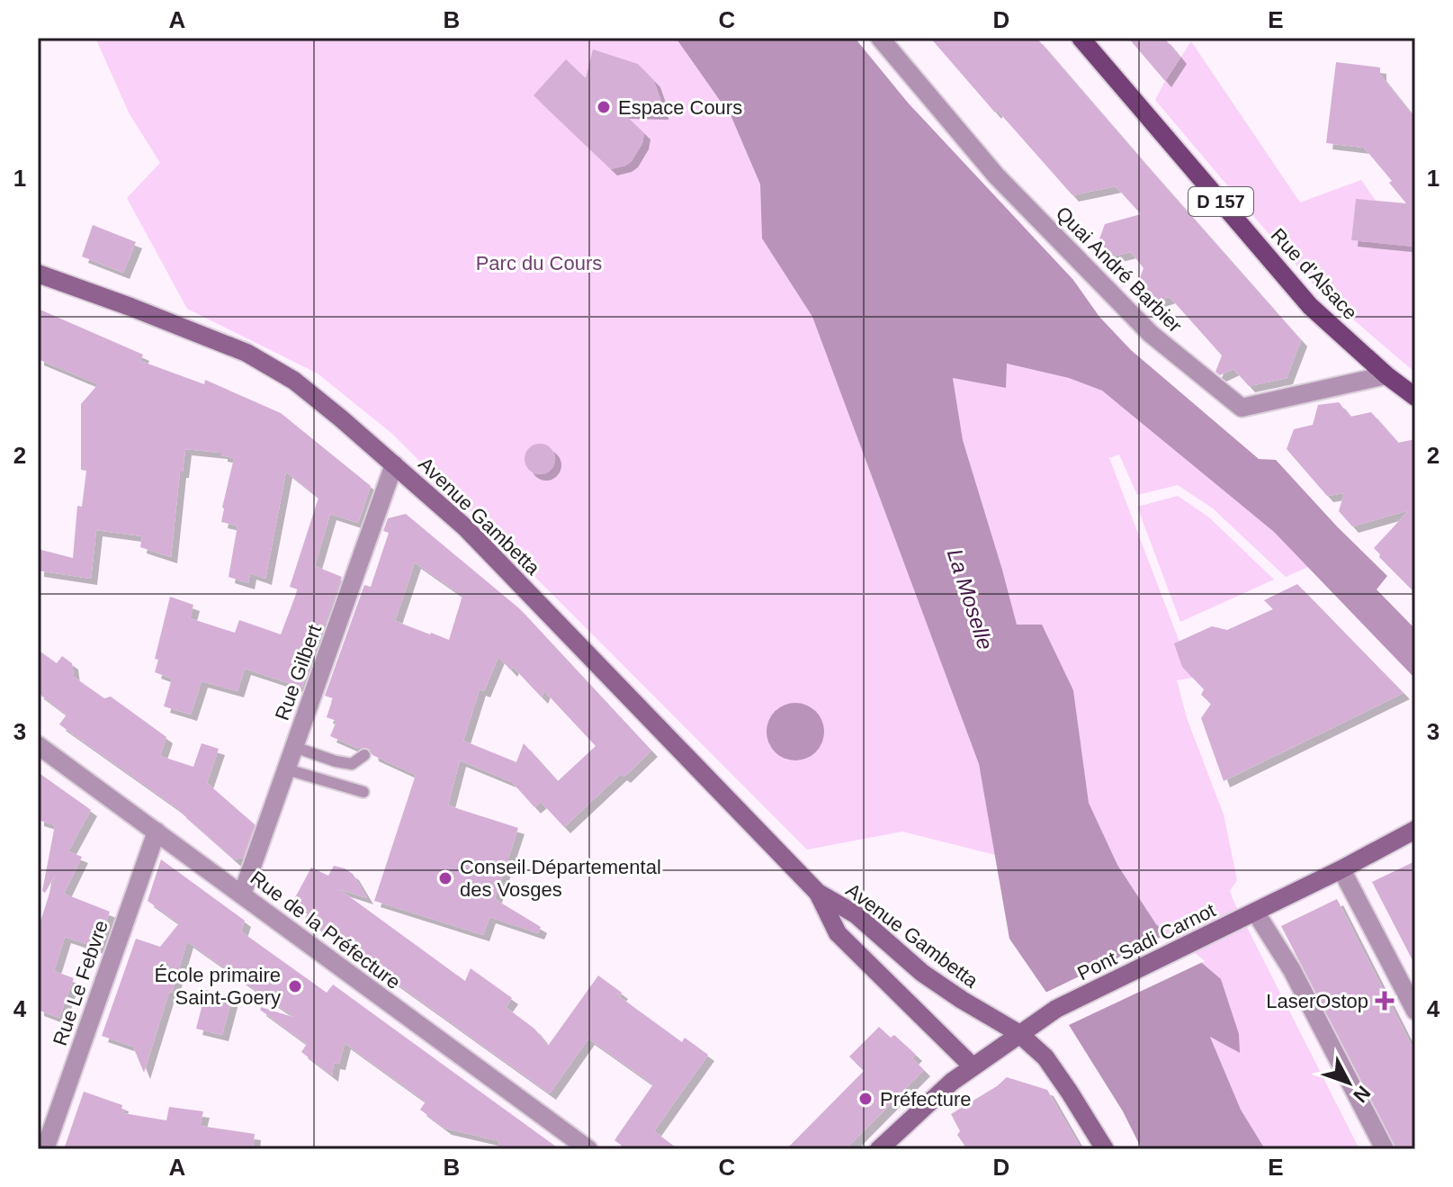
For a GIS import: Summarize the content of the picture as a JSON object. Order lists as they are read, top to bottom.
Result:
{
  "streets": {
    "main road": ["D 157", "Rue d'Alsace"],
    "street": [
      "Quai André Barbier",
      "Avenue Gambetta",
      "Rue Gilbert",
      "Rue de la Préfecture",
      "Pont Sadi Carnot",
      "Rue Le Febvre"
    ]
  },
  "crossings": [
    ["Quai André Barbier", "Rue d'Alsace"],
    ["Avenue Gambetta", "Rue Gilbert"],
    ["Avenue Gambetta", "Pont Sadi Carnot"],
    ["Rue Gilbert", "Rue de la Préfecture"],
    ["Rue de la Préfecture", "Rue Le Febvre"]
  ],
  "water": ["La Moselle"],
  "parks": ["Parc du Cours"],
  "places": {
    "other": [
      "Espace Cours",
      "Conseil Départemental des Vosges",
      "École primaire Saint-Goery",
      "Préfecture"
    ],
    "health": ["LaserOstop"]
  },
  "north": "bottom right",
  "grid": {
    "columns": [
      "A",
      "B",
      "C",
      "D",
      "E"
    ],
    "rows": [
      "1",
      "2",
      "3",
      "4"
    ]
  }
}
